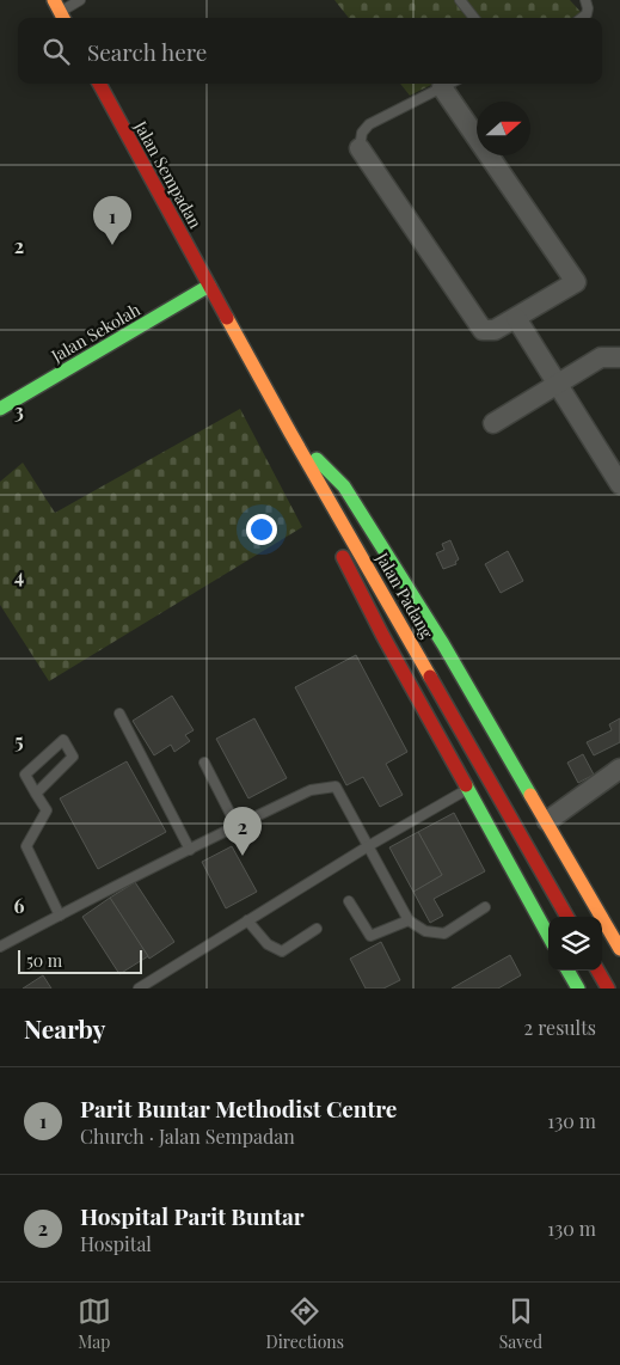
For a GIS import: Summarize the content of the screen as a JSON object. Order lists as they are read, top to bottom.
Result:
{
  "streets": {
    "street": ["Jalan Sempadan", "Jalan Sekolah", "Jalan Padang"]
  },
  "crossings": [
    ["Jalan Sempadan", "Jalan Sekolah"],
    ["Jalan Sempadan", "Jalan Padang"],
    ["Jalan Sekolah", "Jalan Padang"]
  ],
  "scale_bar": "50 m",
  "north": "right",
  "page": {
    "search": "Search here",
    "pins": ["1", "2"],
    "scale": "50 m",
    "heading": ["Nearby", "2 results"],
    "list": [
      {
        "mark": "1",
        "name": "Parit Buntar Methodist Centre",
        "note": "Church · Jalan Sempadan",
        "value": "130 m"
      },
      {
        "mark": "2",
        "name": "Hospital Parit Buntar",
        "note": "Hospital",
        "value": "130 m"
      }
    ],
    "nav": ["Map", "Directions", "Saved"]
  },
  "grid": {
    "rows": [
      "2",
      "3",
      "4",
      "5",
      "6"
    ]
  }
}
